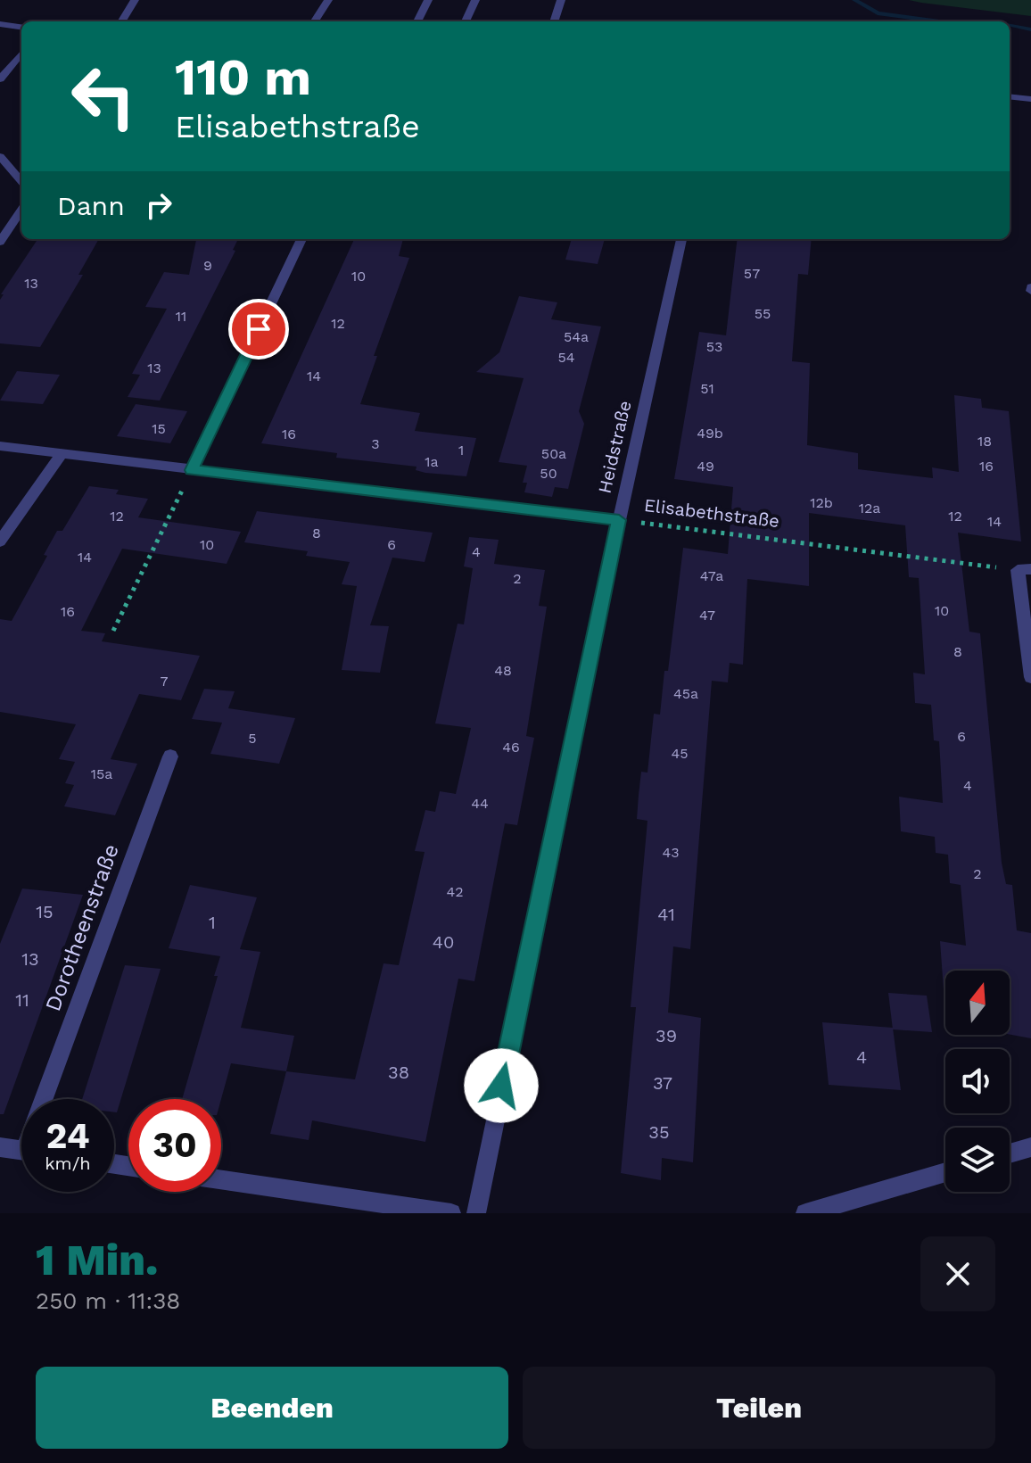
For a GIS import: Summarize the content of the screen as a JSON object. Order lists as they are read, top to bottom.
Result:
{
  "streets": {
    "street": ["Heidstraße", "Elisabethstraße", "Dorotheenstraße"]
  },
  "crossings": [
    ["Heidstraße", "Elisabethstraße"]
  ],
  "house_numbers": [
    "9",
    "57",
    "10",
    "13",
    "55",
    "11",
    "12",
    "54a",
    "53",
    "54",
    "13",
    "14",
    "51",
    "15",
    "49b",
    "16",
    "18",
    "3",
    "1",
    "50a",
    "1a",
    "49",
    "16",
    "50",
    "12b",
    "12a",
    "12",
    "12",
    "14",
    "8",
    "10",
    "6",
    "4",
    "14",
    "47a",
    "2",
    "10",
    "16",
    "47",
    "8",
    "48",
    "7",
    "45a",
    "6",
    "5",
    "46",
    "45",
    "15a",
    "4",
    "44",
    "43",
    "2",
    "42",
    "15",
    "41",
    "1",
    "40",
    "13",
    "11",
    "39",
    "4",
    "38",
    "37",
    "35"
  ],
  "north": "top",
  "page": {
    "turn": ["110 m", "Elisabethstraße"],
    "then": "Dann",
    "speed": "24 km/h",
    "limit": "30",
    "heading": ["1 Min.", "250 m · 11:38"],
    "buttons": ["Beenden", "Teilen"]
  }
}
